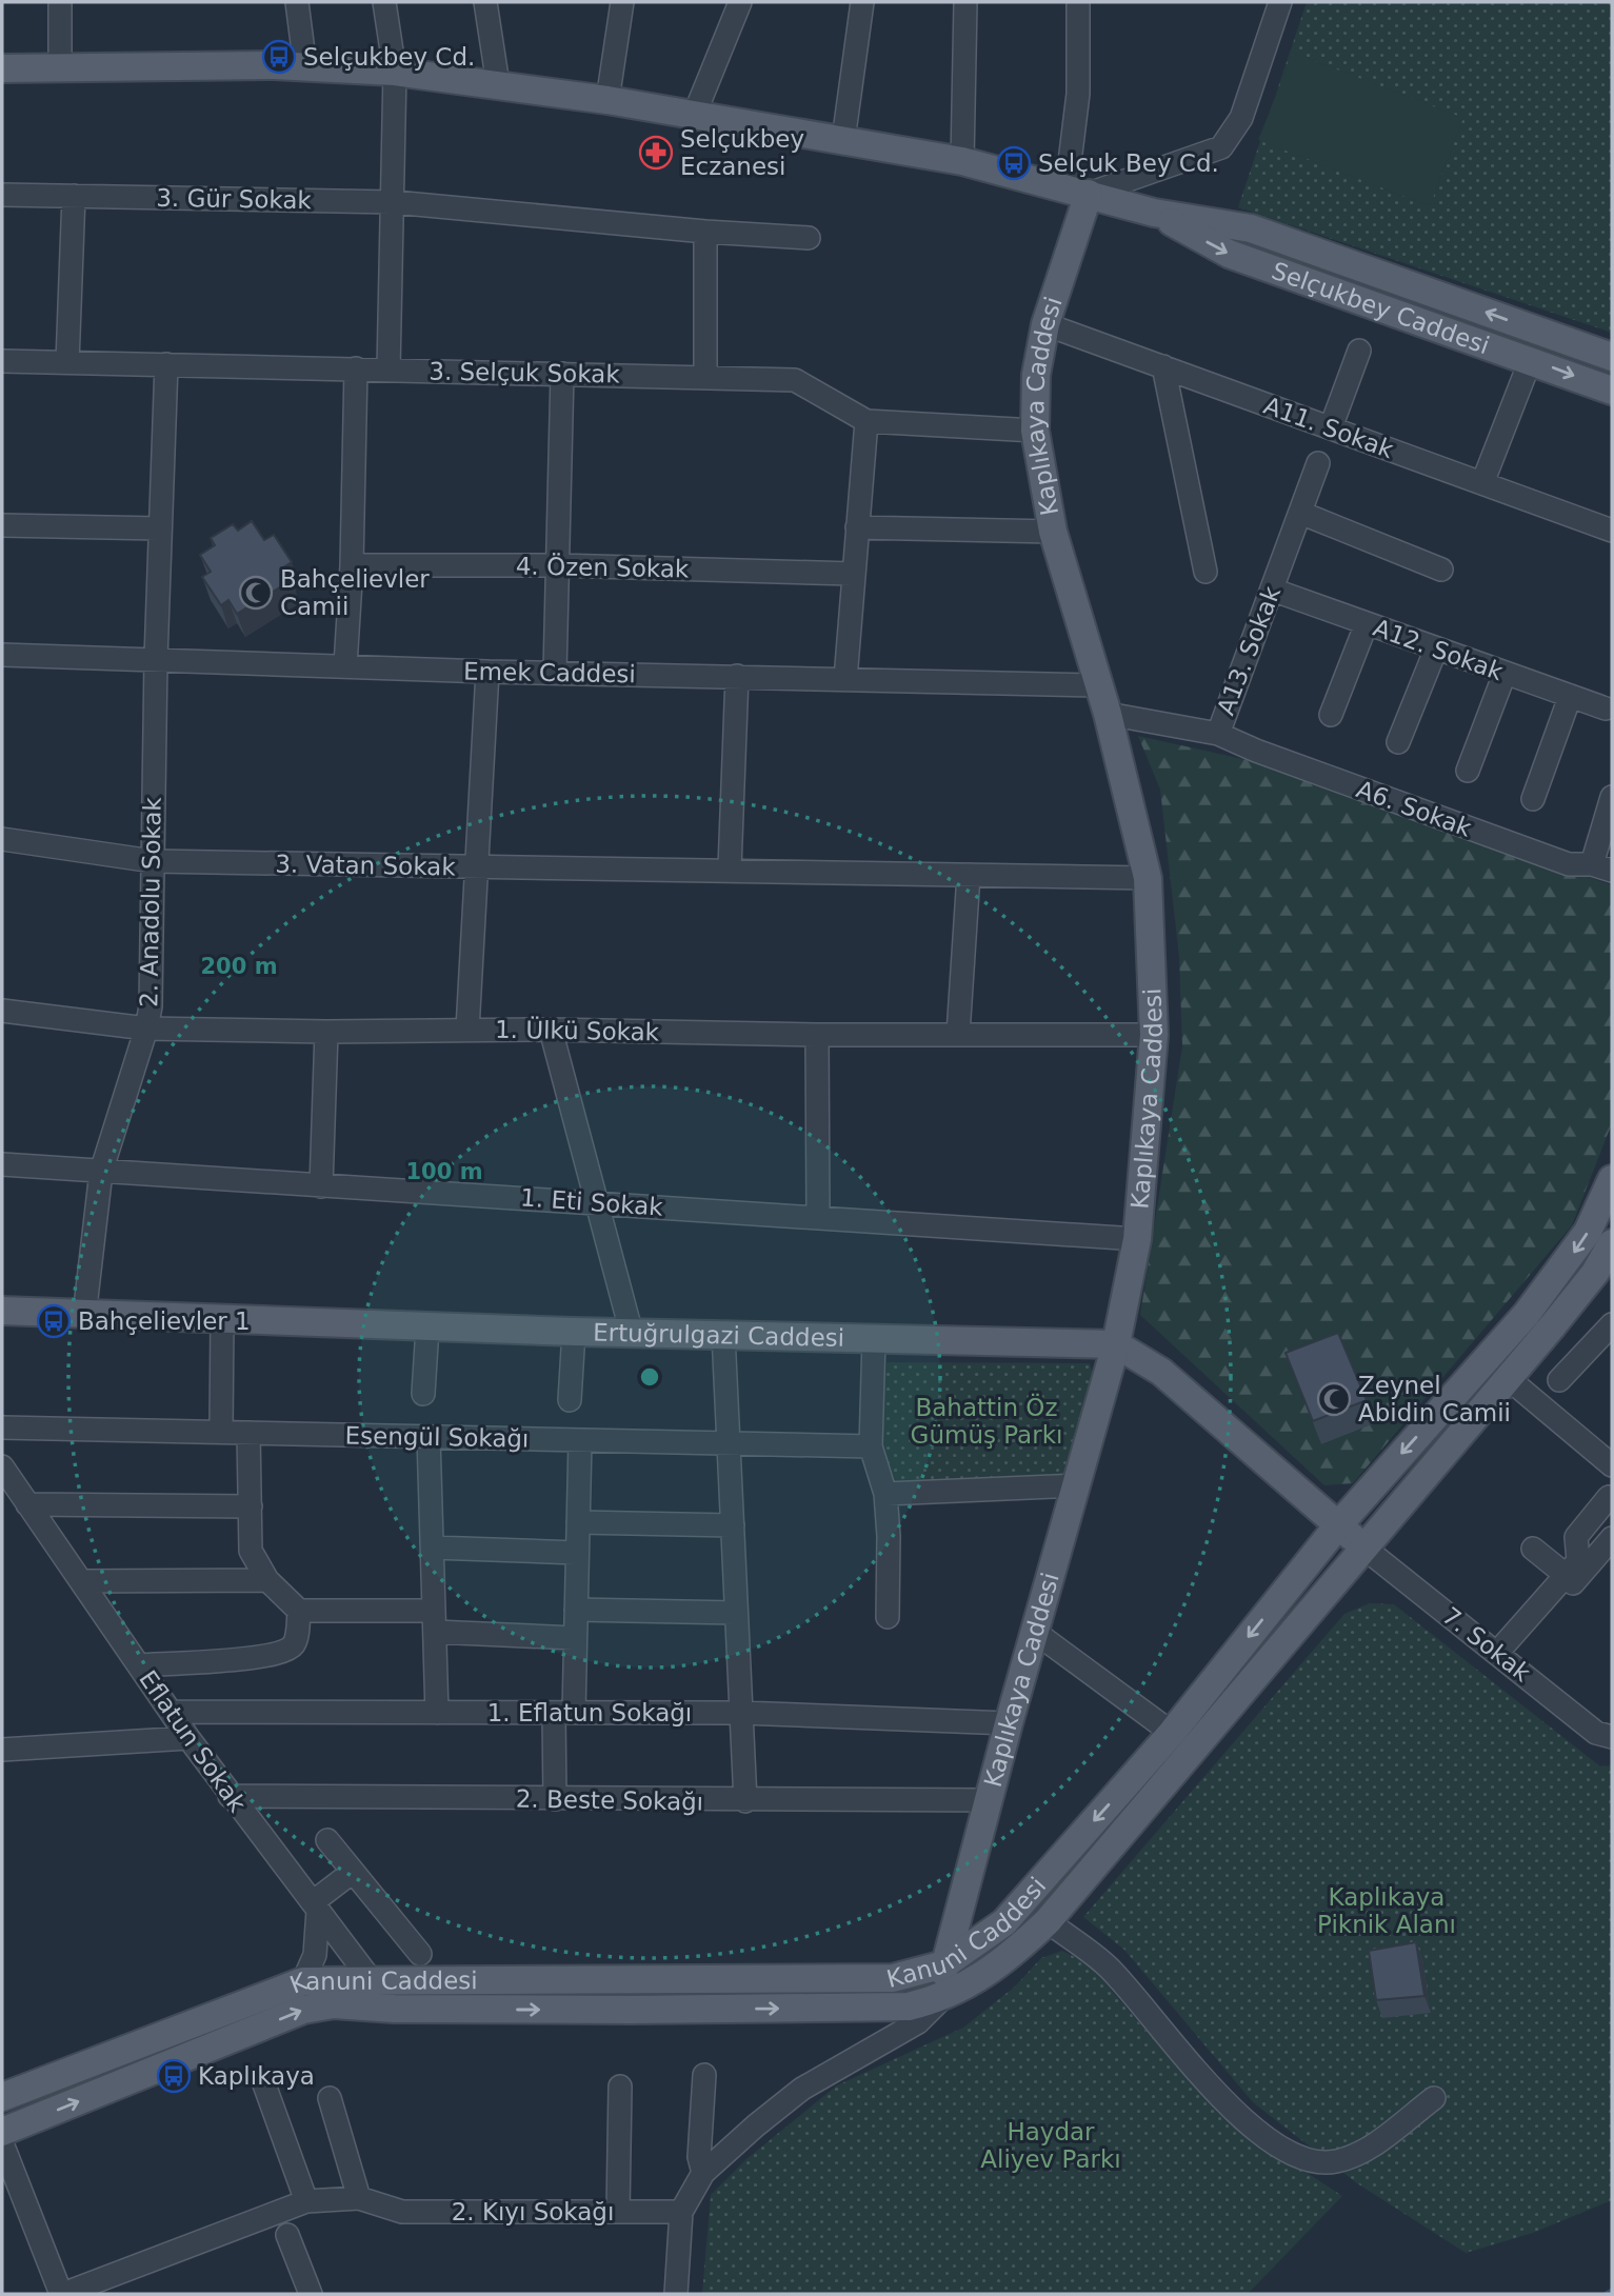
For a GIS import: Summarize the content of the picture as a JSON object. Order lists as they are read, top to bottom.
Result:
{
  "streets": {
    "main road": [
      "Selçukbey Caddesi",
      "Kaplıkaya Caddesi",
      "Ertuğrulgazi Caddesi",
      "Kanuni Caddesi"
    ],
    "street": [
      "3. Gür Sokak",
      "3. Selçuk Sokak",
      "A11. Sokak",
      "4. Özen Sokak",
      "A12. Sokak",
      "A13. Sokak",
      "Emek Caddesi",
      "A6. Sokak",
      "3. Vatan Sokak",
      "2. Anadolu Sokak",
      "1. Ülkü Sokak",
      "1. Eti Sokak",
      "Esengül Sokağı",
      "7. Sokak",
      "1. Eflatun Sokağı",
      "Eflatun Sokak",
      "2. Beste Sokağı",
      "2. Kıyı Sokağı"
    ]
  },
  "crossings": [
    ["Selçukbey Caddesi", "Kaplıkaya Caddesi"],
    ["3. Selçuk Sokak", "Kaplıkaya Caddesi"],
    ["3. Selçuk Sokak", "2. Anadolu Sokak"],
    ["Kaplıkaya Caddesi", "A11. Sokak"],
    ["Kaplıkaya Caddesi", "A13. Sokak"],
    ["Kaplıkaya Caddesi", "Emek Caddesi"],
    ["Kaplıkaya Caddesi", "3. Vatan Sokak"],
    ["Kaplıkaya Caddesi", "1. Ülkü Sokak"],
    ["Kaplıkaya Caddesi", "1. Eti Sokak"],
    ["Kaplıkaya Caddesi", "Ertuğrulgazi Caddesi"],
    ["Kaplıkaya Caddesi", "1. Eflatun Sokağı"],
    ["Kaplıkaya Caddesi", "2. Beste Sokağı"],
    ["Kaplıkaya Caddesi", "Kanuni Caddesi"],
    ["A12. Sokak", "A13. Sokak"],
    ["A13. Sokak", "A6. Sokak"],
    ["Emek Caddesi", "2. Anadolu Sokak"],
    ["3. Vatan Sokak", "2. Anadolu Sokak"],
    ["2. Anadolu Sokak", "1. Ülkü Sokak"],
    ["2. Anadolu Sokak", "1. Eti Sokak"],
    ["2. Anadolu Sokak", "Ertuğrulgazi Caddesi"],
    ["Ertuğrulgazi Caddesi", "7. Sokak"],
    ["Ertuğrulgazi Caddesi", "Kanuni Caddesi"],
    ["7. Sokak", "Kanuni Caddesi"],
    ["1. Eflatun Sokağı", "Eflatun Sokak"],
    ["Eflatun Sokak", "2. Beste Sokağı"],
    ["Eflatun Sokak", "Kanuni Caddesi"]
  ],
  "parks": ["Bahattin Öz Gümüş Parkı", "Kaplıkaya Piknik Alanı", "Haydar Aliyev Parkı"],
  "places": {
    "bus stop": [
      "Selçukbey Cd.",
      "Selçuk Bey Cd.",
      "Bahçelievler 1",
      "Kaplıkaya"
    ],
    "pharmacy": ["Selçukbey Eczanesi"],
    "mosque": ["Bahçelievler Camii", "Zeynel Abidin Camii"]
  },
  "rings": ["200 m", "100 m"]
}
